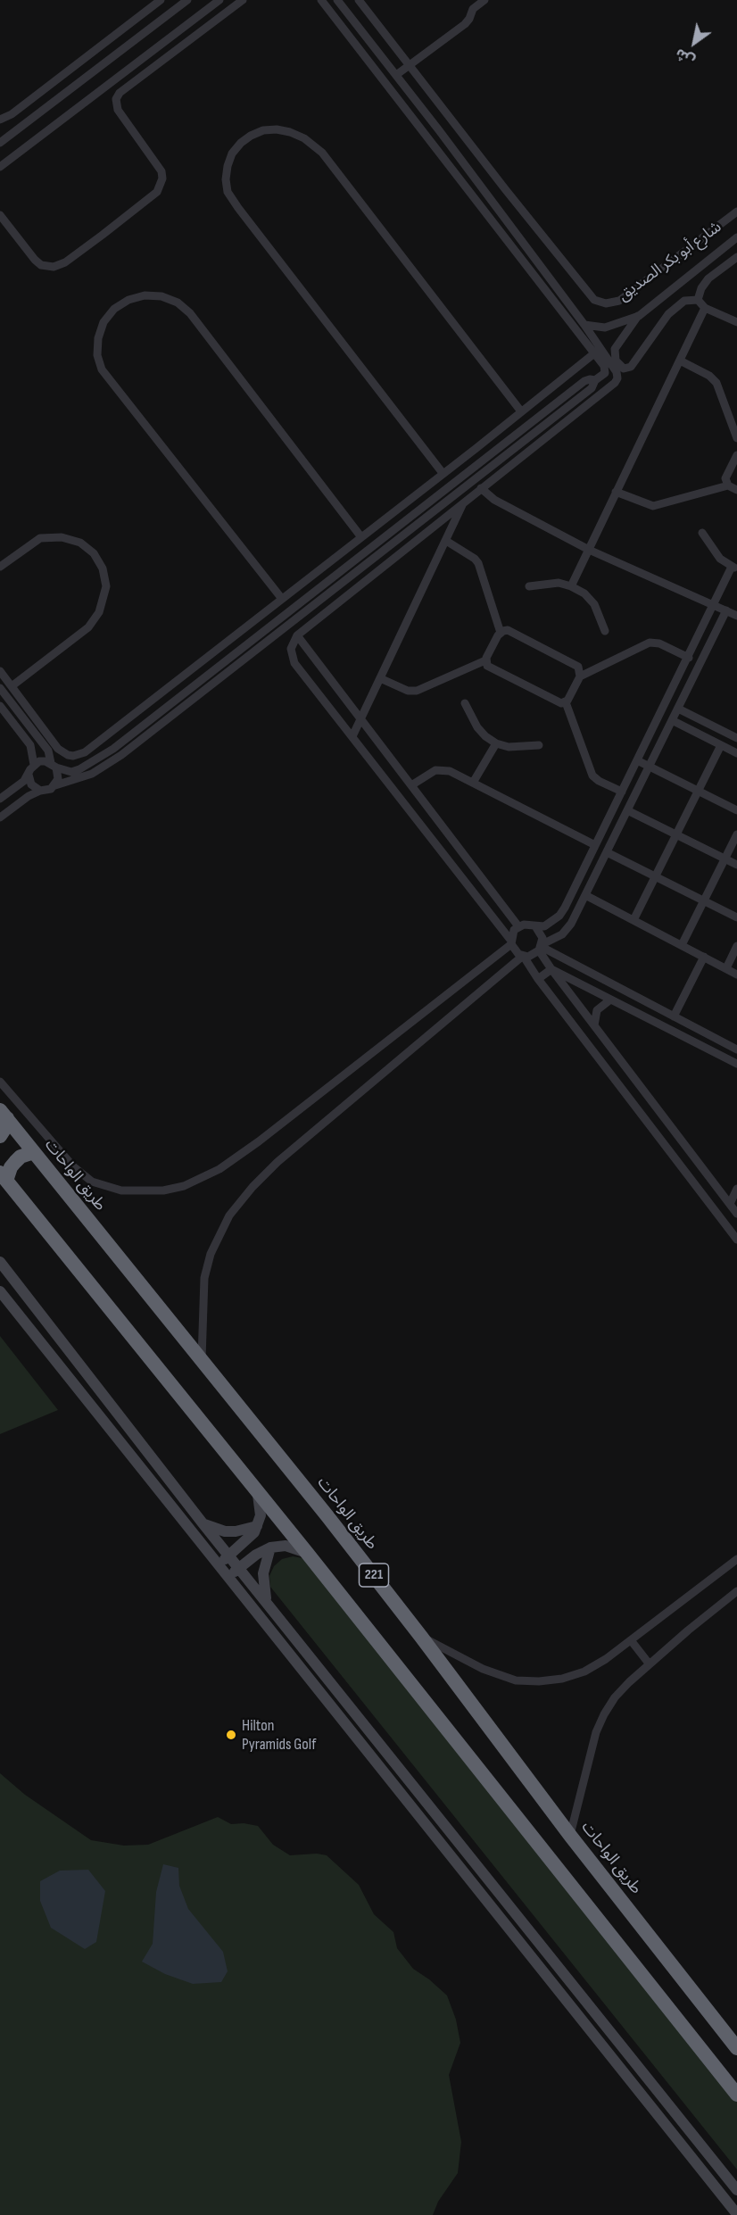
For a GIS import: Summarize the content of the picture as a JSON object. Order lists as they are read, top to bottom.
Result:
{
  "streets": {
    "highway": ["طريق الواحات", "221"],
    "street": ["شارع أبو بكر الصديق"]
  },
  "places": ["Hilton Pyramids Golf"],
  "north": "bottom left"
}
